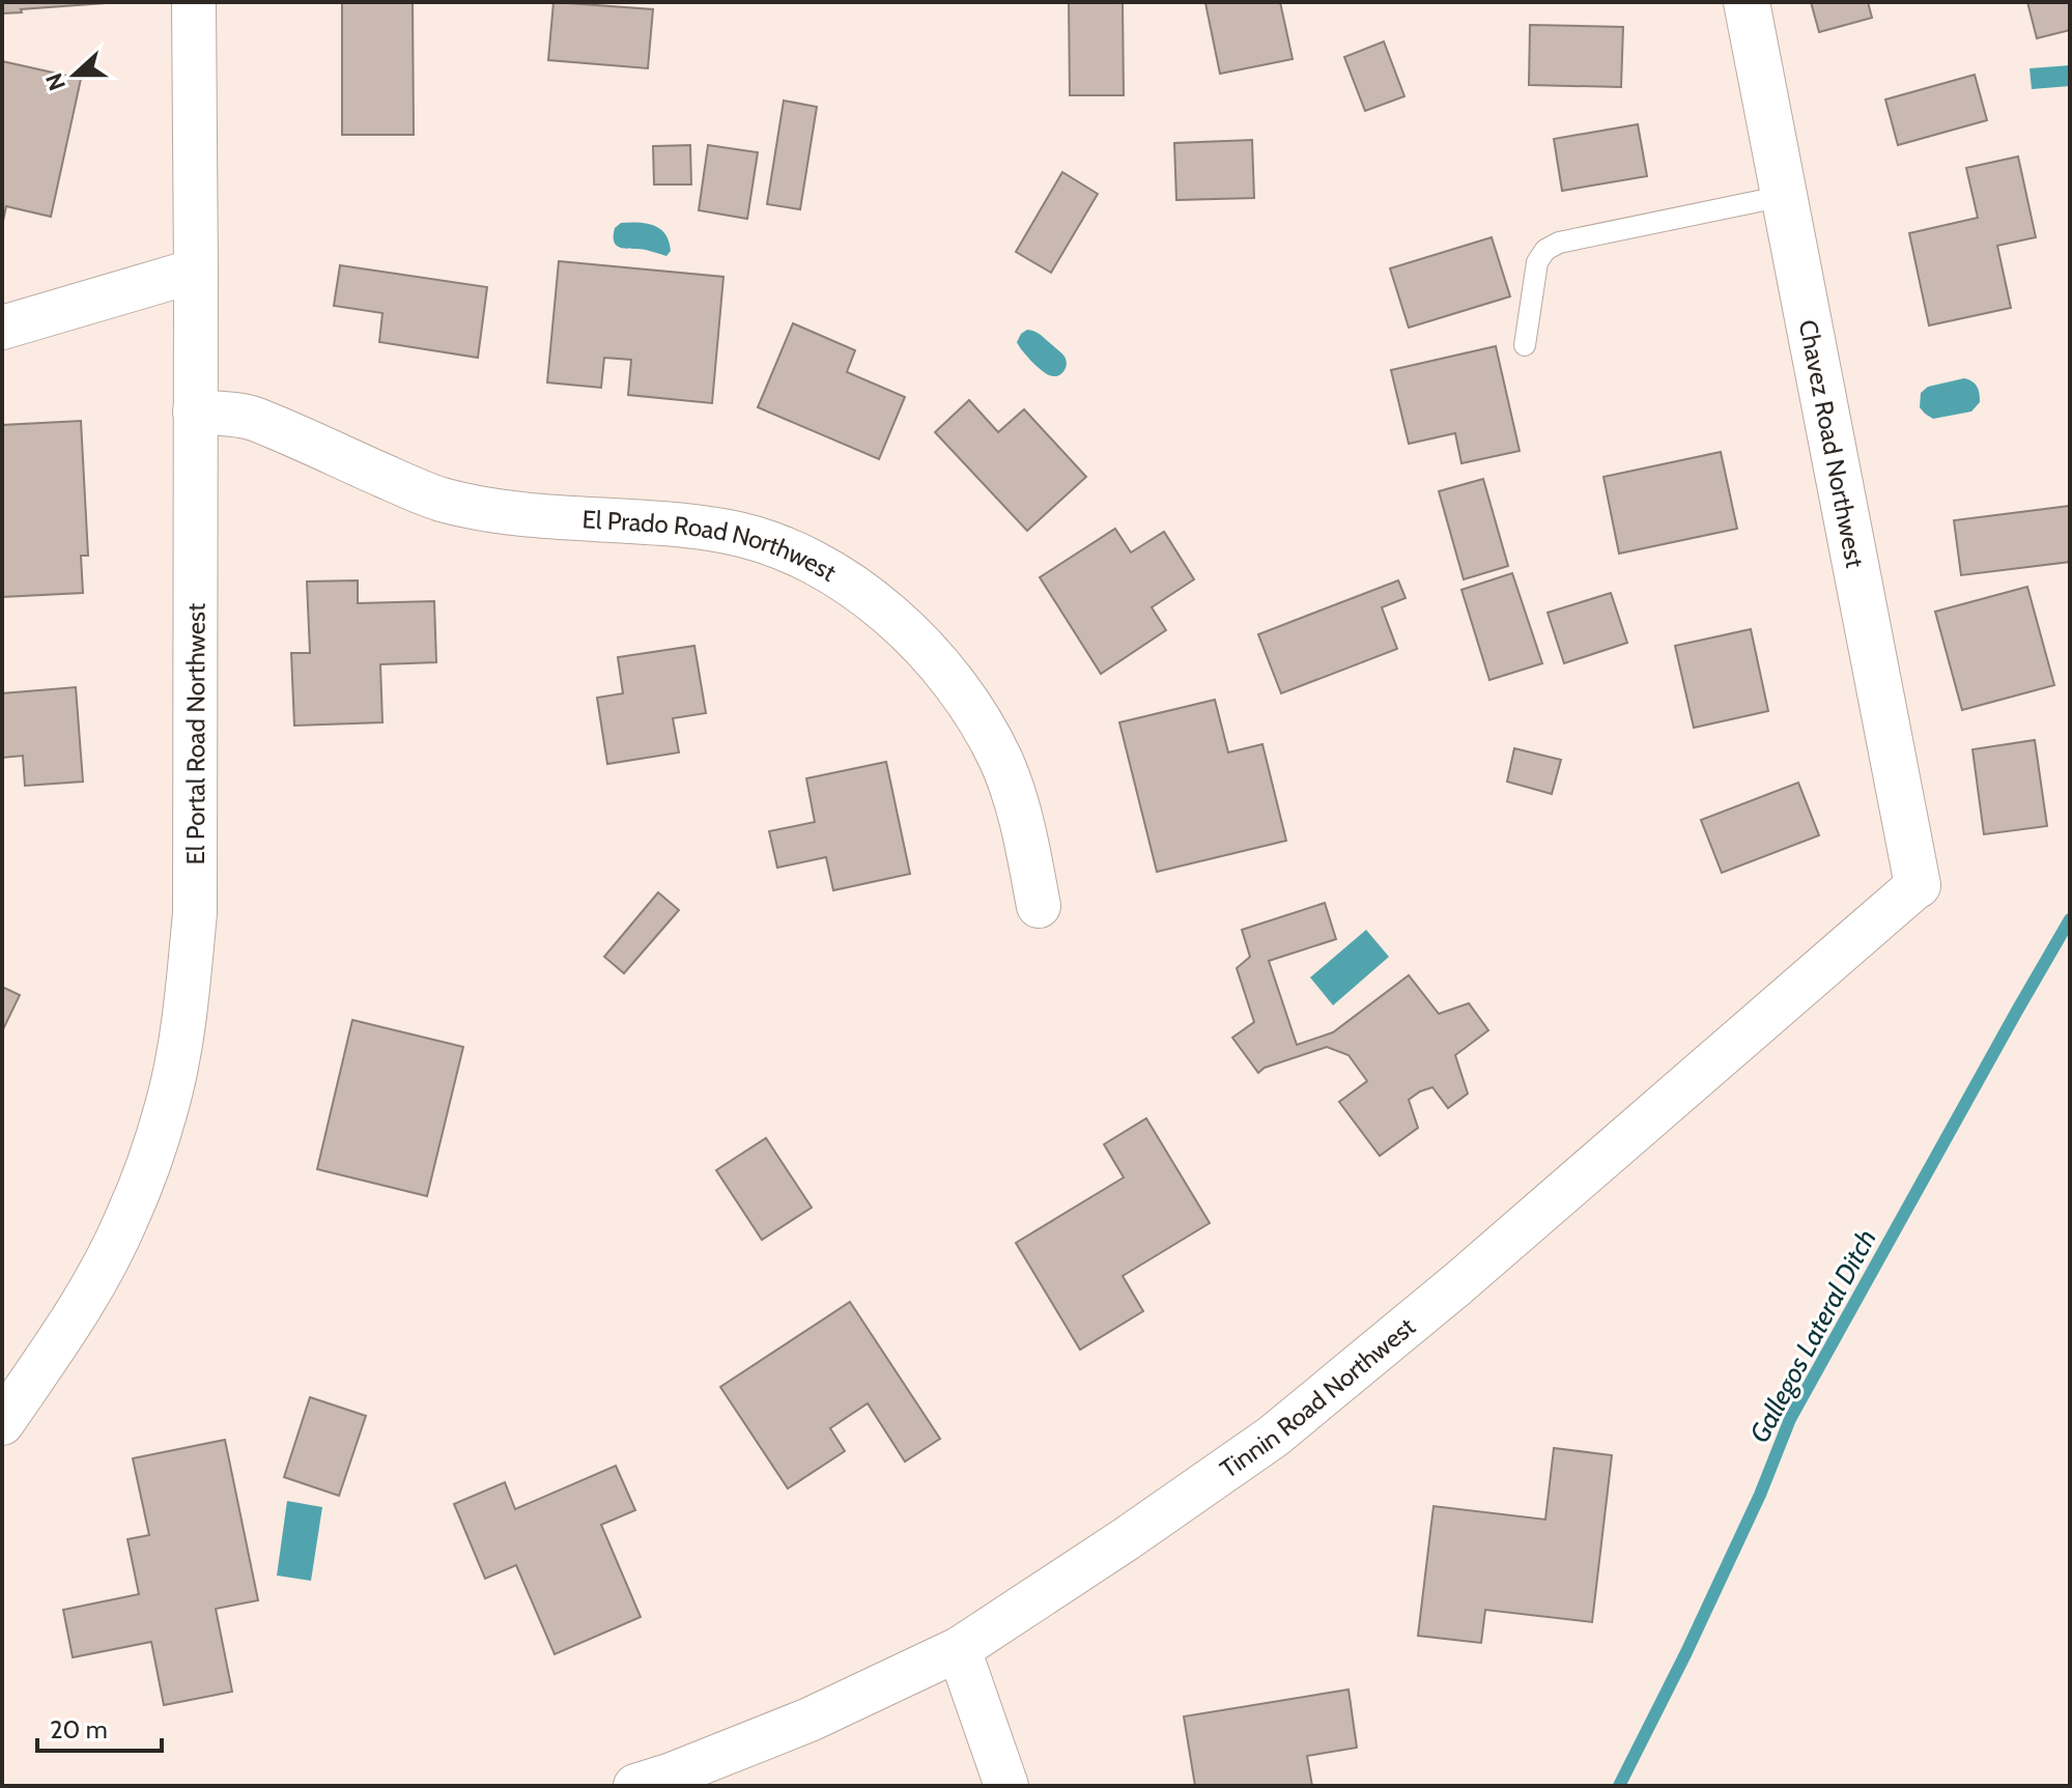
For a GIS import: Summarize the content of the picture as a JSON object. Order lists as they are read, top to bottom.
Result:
{
  "streets": {
    "street": [
      "Chavez Road Northwest",
      "El Prado Road Northwest",
      "El Portal Road Northwest",
      "Tinnin Road Northwest"
    ]
  },
  "crossings": [
    ["Chavez Road Northwest", "Tinnin Road Northwest"],
    ["El Prado Road Northwest", "El Portal Road Northwest"]
  ],
  "water": ["Gallegos Lateral Ditch"],
  "scale_bar": "20 m",
  "north": "left"
}
